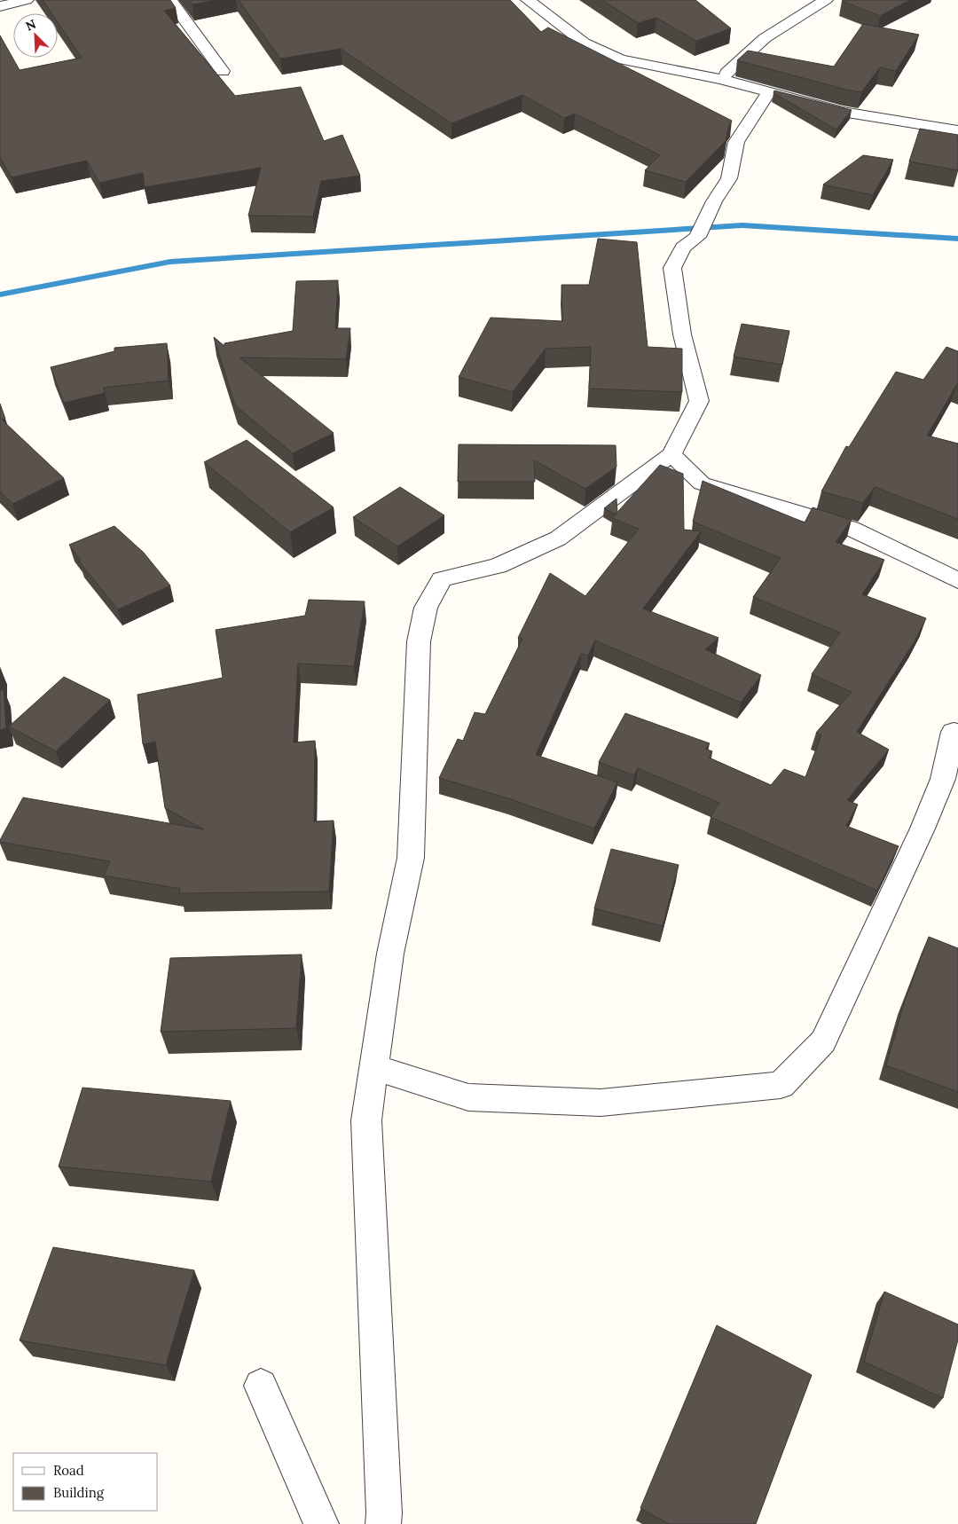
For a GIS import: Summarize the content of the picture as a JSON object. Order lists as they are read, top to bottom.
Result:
{
  "legend": ["Road", "Building"],
  "north": "top left"
}
